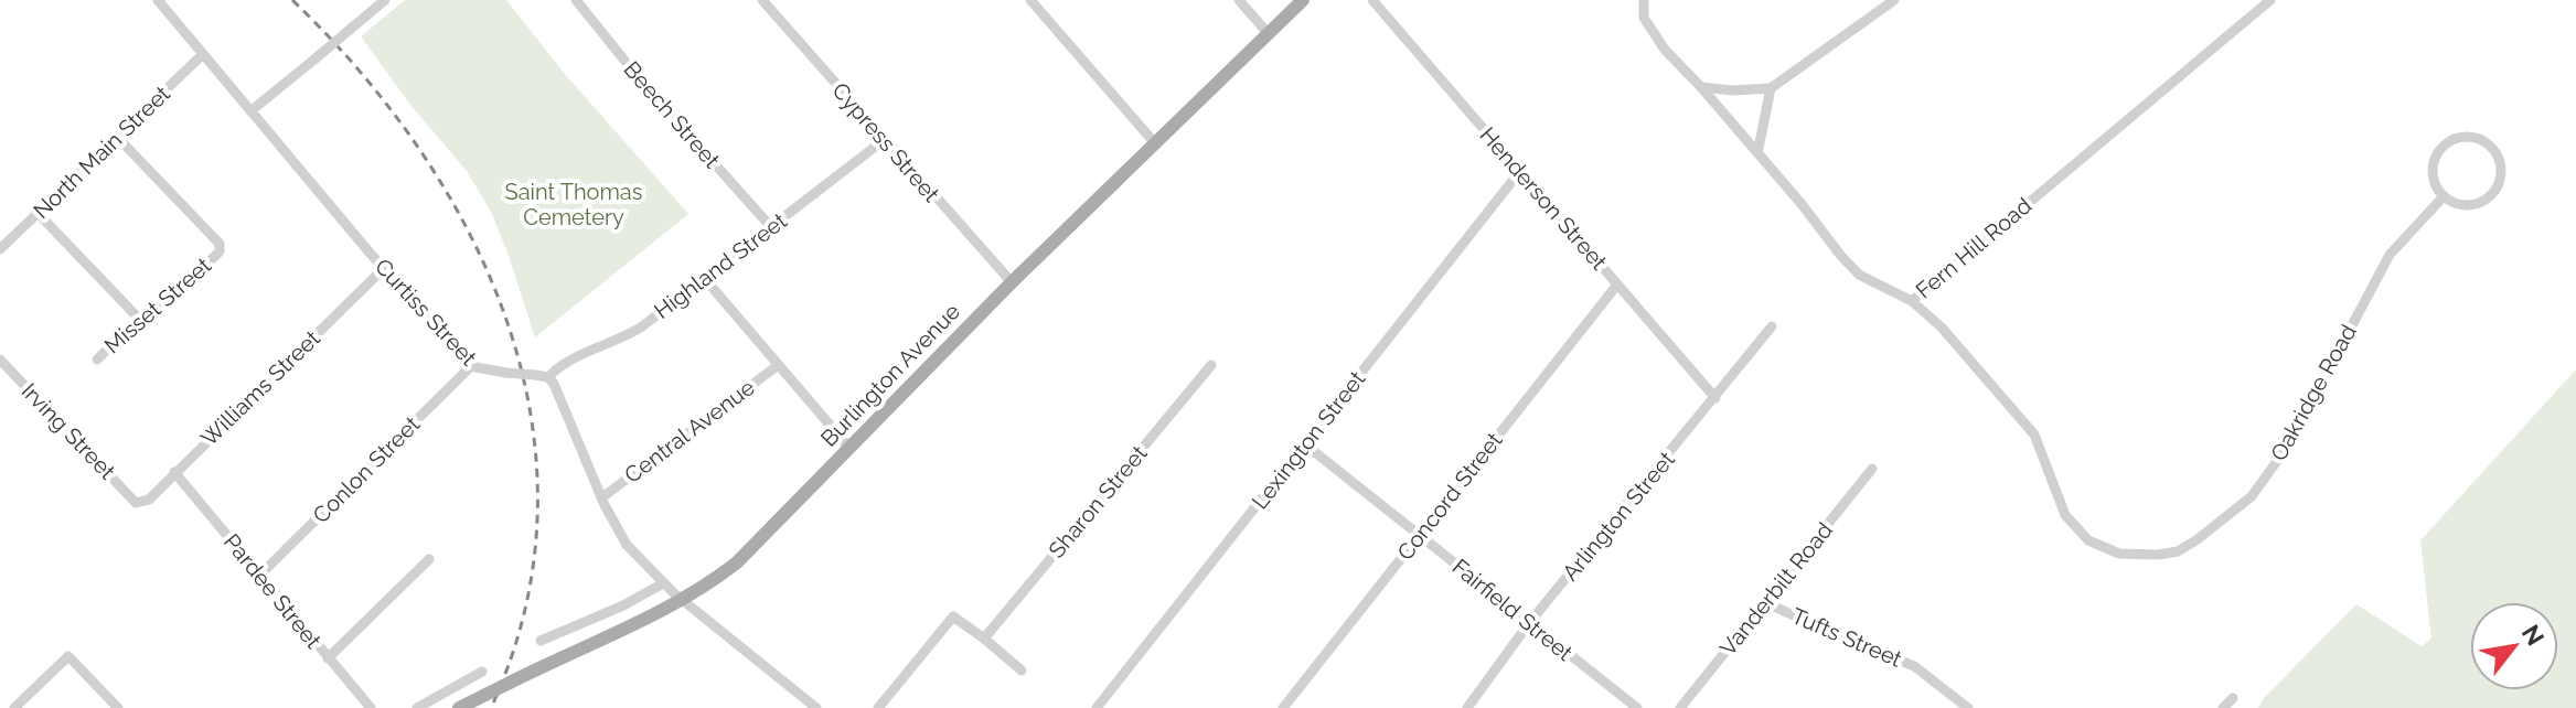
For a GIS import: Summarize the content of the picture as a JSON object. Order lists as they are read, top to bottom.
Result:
{
  "streets": {
    "main road": ["Burlington Avenue"],
    "street": [
      "Beech Street",
      "Cypress Street",
      "North Main Street",
      "Henderson Street",
      "Fern Hill Road",
      "Highland Street",
      "Misset Street",
      "Curtiss Street",
      "Williams Street",
      "Oakridge Road",
      "Irving Street",
      "Central Avenue",
      "Lexington Street",
      "Conlon Street",
      "Concord Street",
      "Sharon Street",
      "Arlington Street",
      "Vanderbilt Road",
      "Pardee Street",
      "Fairfield Street",
      "Tufts Street"
    ]
  },
  "crossings": [
    ["Beech Street", "Highland Street"],
    ["Cypress Street", "Highland Street"],
    ["Cypress Street", "Burlington Avenue"],
    ["North Main Street", "Misset Street"],
    ["North Main Street", "Curtiss Street"],
    ["Henderson Street", "Lexington Street"],
    ["Henderson Street", "Concord Street"],
    ["Henderson Street", "Arlington Street"],
    ["Fern Hill Road", "Oakridge Road"],
    ["Highland Street", "Curtiss Street"],
    ["Curtiss Street", "Williams Street"],
    ["Curtiss Street", "Conlon Street"],
    ["Williams Street", "Irving Street"],
    ["Williams Street", "Pardee Street"],
    ["Lexington Street", "Fairfield Street"],
    ["Conlon Street", "Pardee Street"],
    ["Concord Street", "Fairfield Street"],
    ["Arlington Street", "Fairfield Street"],
    ["Vanderbilt Road", "Tufts Street"]
  ],
  "parks": ["Saint Thomas Cemetery"],
  "north": "top right"
}
